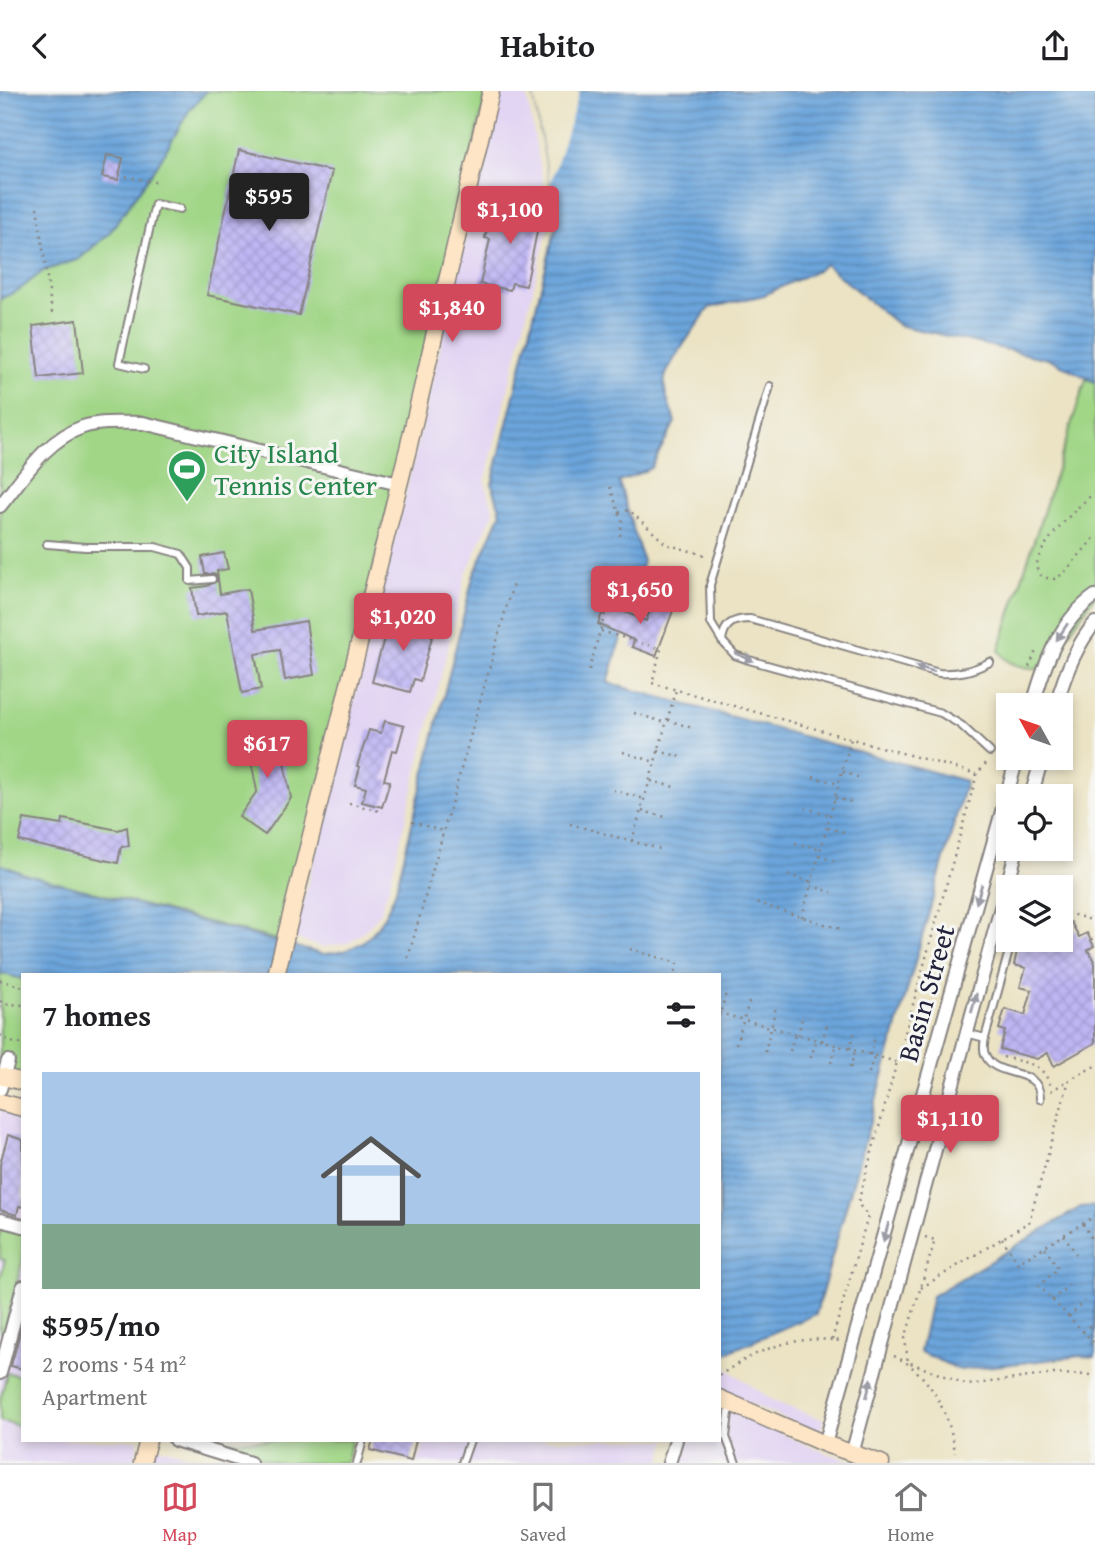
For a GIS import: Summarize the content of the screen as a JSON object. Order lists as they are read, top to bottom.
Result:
{
  "streets": {
    "street": ["Basin Street"]
  },
  "places": {
    "sports": ["City Island Tennis Center"]
  },
  "north": "top left",
  "page": {
    "header": "Habito",
    "price": [
      "$595",
      "$1,100",
      "$1,840",
      "$1,650",
      "$1,020",
      "$617",
      "$1,110"
    ],
    "heading": "7 homes",
    "list": [
      {
        "name": "$595/mo",
        "note": "2 rooms · 54 m² · Apartment"
      }
    ],
    "tabs": ["Map", "Saved", "Home"]
  }
}
